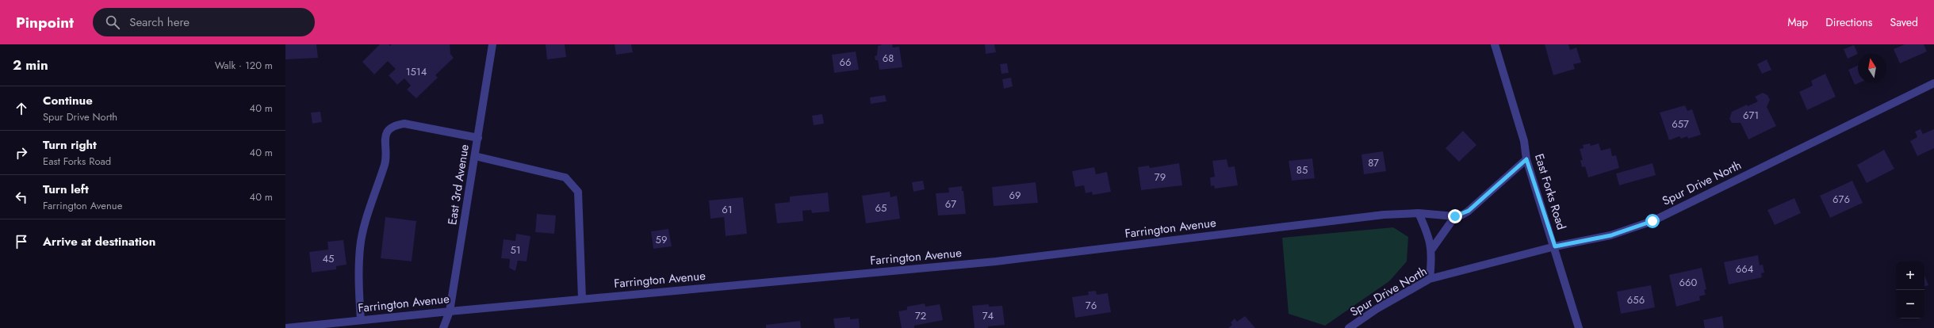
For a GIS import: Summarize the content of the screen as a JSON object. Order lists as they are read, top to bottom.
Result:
{
  "streets": {
    "street": [
      "Spur Drive North",
      "East 3rd Avenue",
      "East Forks Road",
      "Farrington Avenue"
    ]
  },
  "crossings": [
    ["Spur Drive North", "East Forks Road"],
    ["East 3rd Avenue", "Farrington Avenue"],
    ["East Forks Road", "Farrington Avenue"]
  ],
  "house_numbers": [
    "68",
    "66",
    "1514",
    "671",
    "657",
    "87",
    "85",
    "79",
    "69",
    "676",
    "67",
    "65",
    "61",
    "59",
    "51",
    "45",
    "664",
    "660",
    "656",
    "76",
    "72",
    "74"
  ],
  "north": "top",
  "page": {
    "header": "Pinpoint",
    "search": "Search here",
    "nav": ["Map", "Directions", "Saved"],
    "heading": ["2 min", "Walk · 120 m"],
    "list": [
      ["Continue", "Spur Drive North", "40 m"],
      ["Turn right", "East Forks Road", "40 m"],
      ["Turn left", "Farrington Avenue", "40 m"],
      "Arrive at destination"
    ],
    "map_buttons": ["+", "−"]
  }
}
